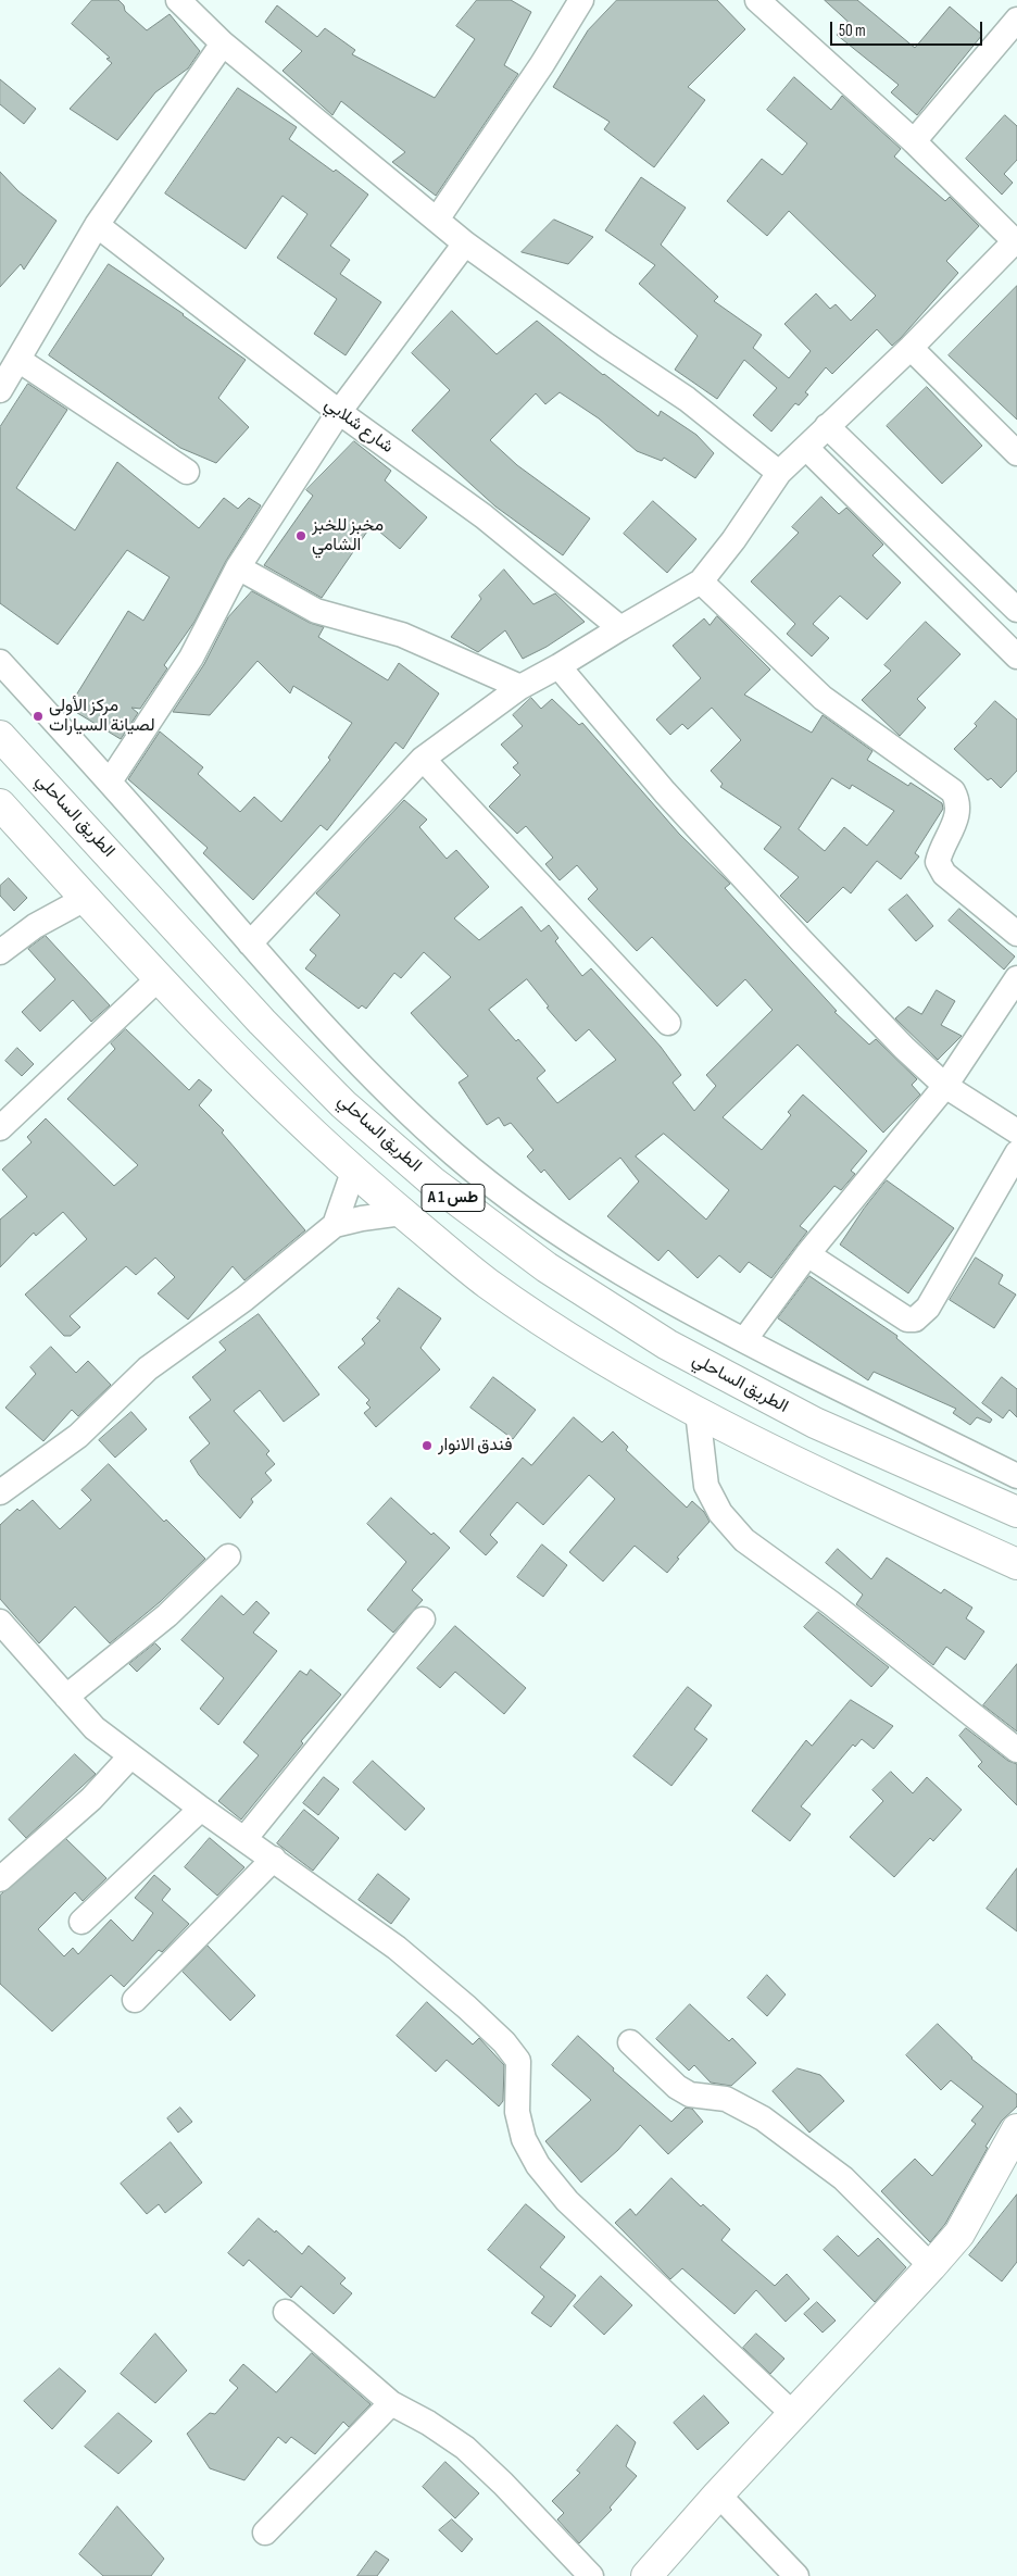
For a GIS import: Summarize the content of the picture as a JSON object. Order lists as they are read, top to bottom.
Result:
{
  "streets": {
    "main road": ["الطريق الساحلي", "A 1 طس"],
    "street": ["شارع شلابي"]
  },
  "places": ["مخبز للخبز الشامي", "مركز الأولى لصيانة السيارات", "فندق الانوار"],
  "scale_bar": "50 m"
}
